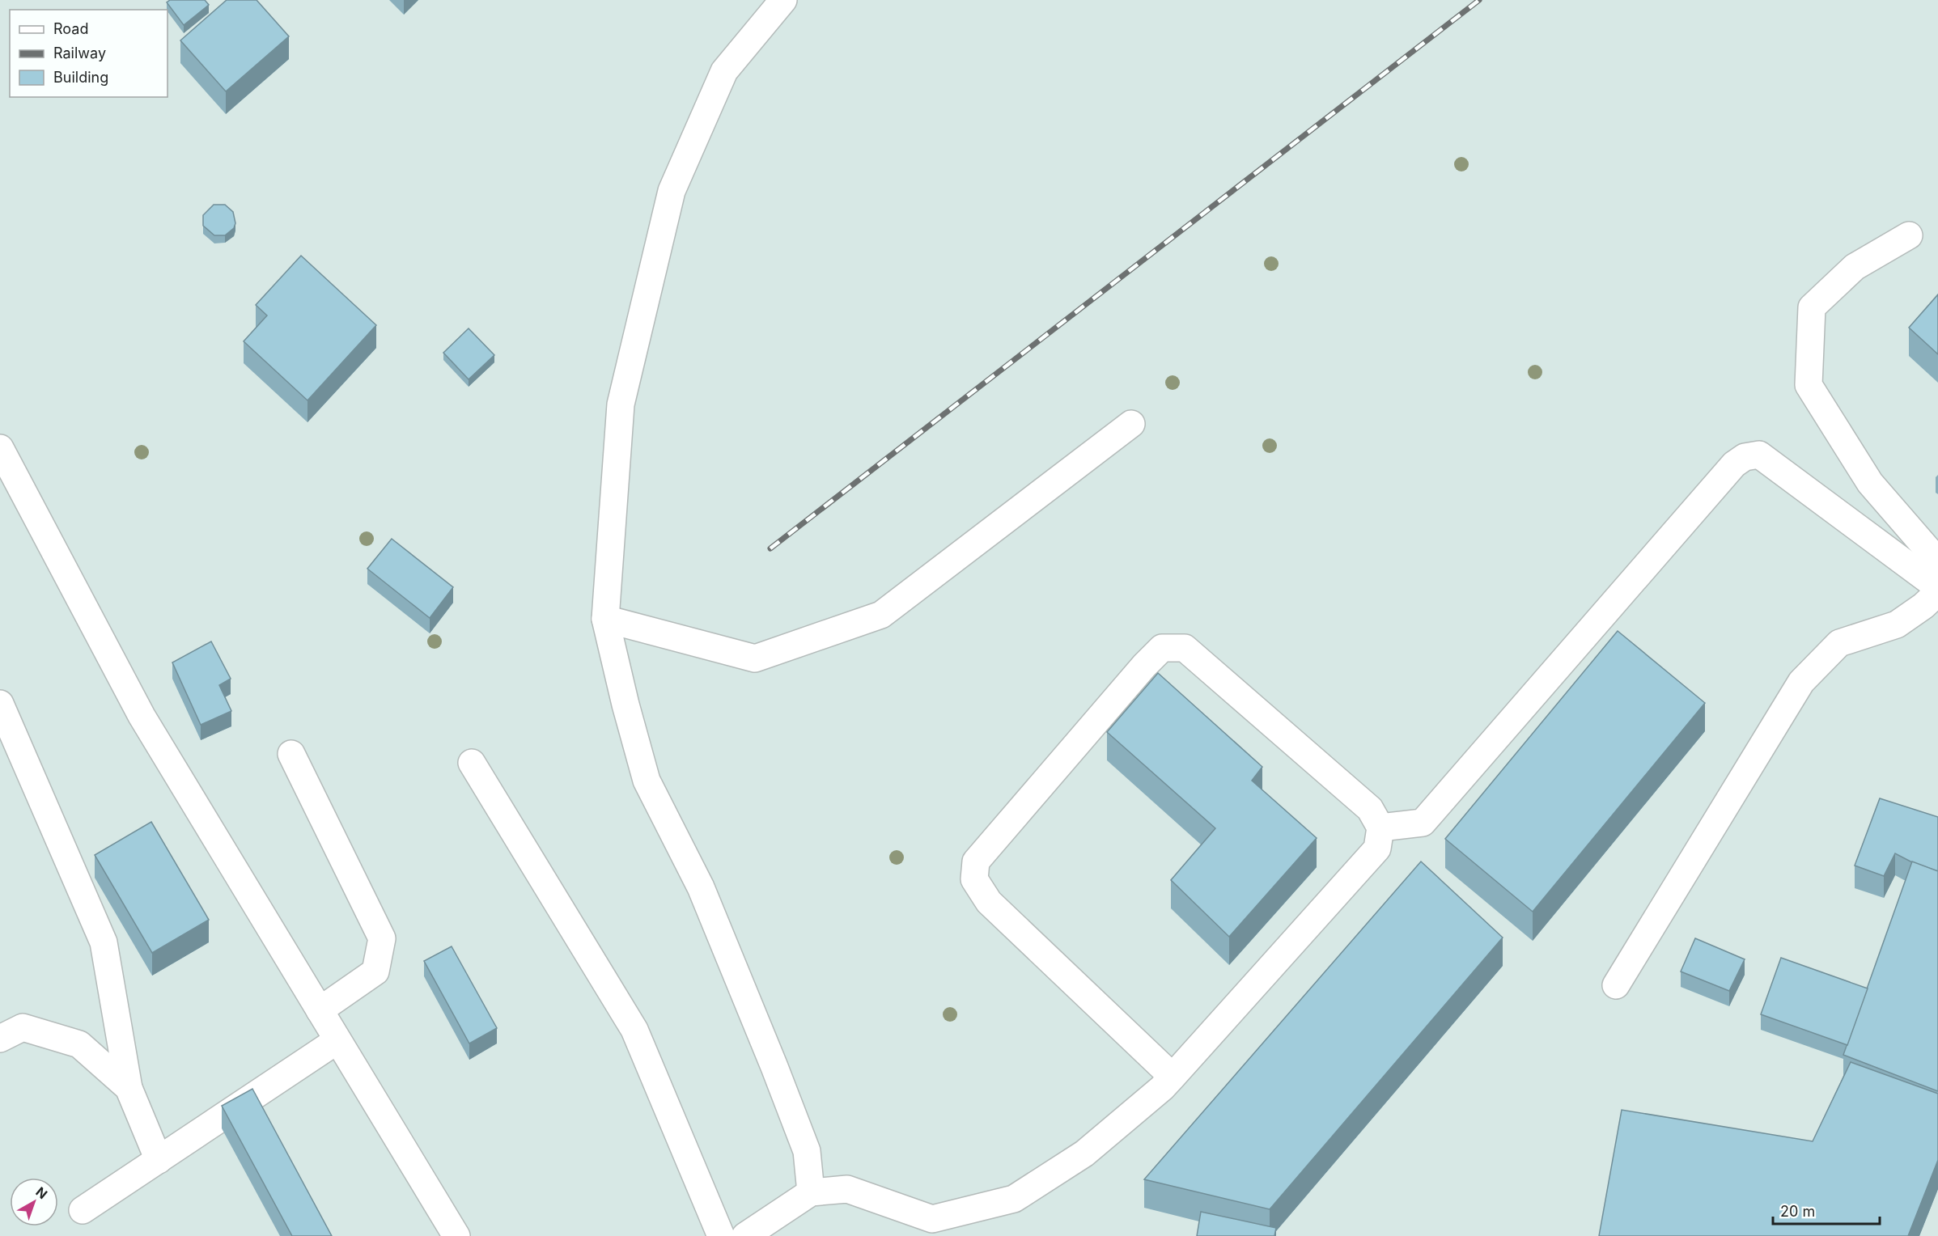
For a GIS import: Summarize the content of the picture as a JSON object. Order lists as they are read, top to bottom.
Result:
{
  "legend": ["Road", "Railway", "Building"],
  "scale_bar": "20 m",
  "north": "top right"
}
